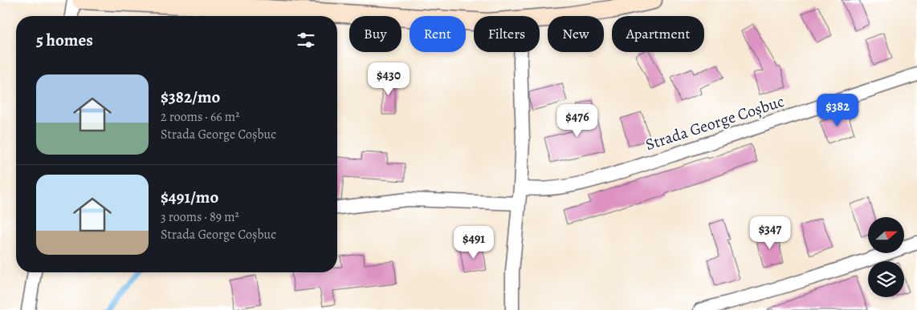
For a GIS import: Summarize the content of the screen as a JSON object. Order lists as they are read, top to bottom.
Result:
{
  "streets": {
    "street": ["Strada George Coșbuc"]
  },
  "north": "right",
  "page": {
    "chip": [
      "Buy",
      "Rent",
      "Filters",
      "New",
      "Apartment"
    ],
    "heading": "5 homes",
    "price": [
      "$430",
      "$382",
      "$476",
      "$347",
      "$491"
    ],
    "list": [
      {
        "name": "$382/mo",
        "note": "2 rooms · 66 m² · Strada George Coșbuc"
      },
      {
        "name": "$491/mo",
        "note": "3 rooms · 89 m² · Strada George Coșbuc"
      }
    ]
  }
}
